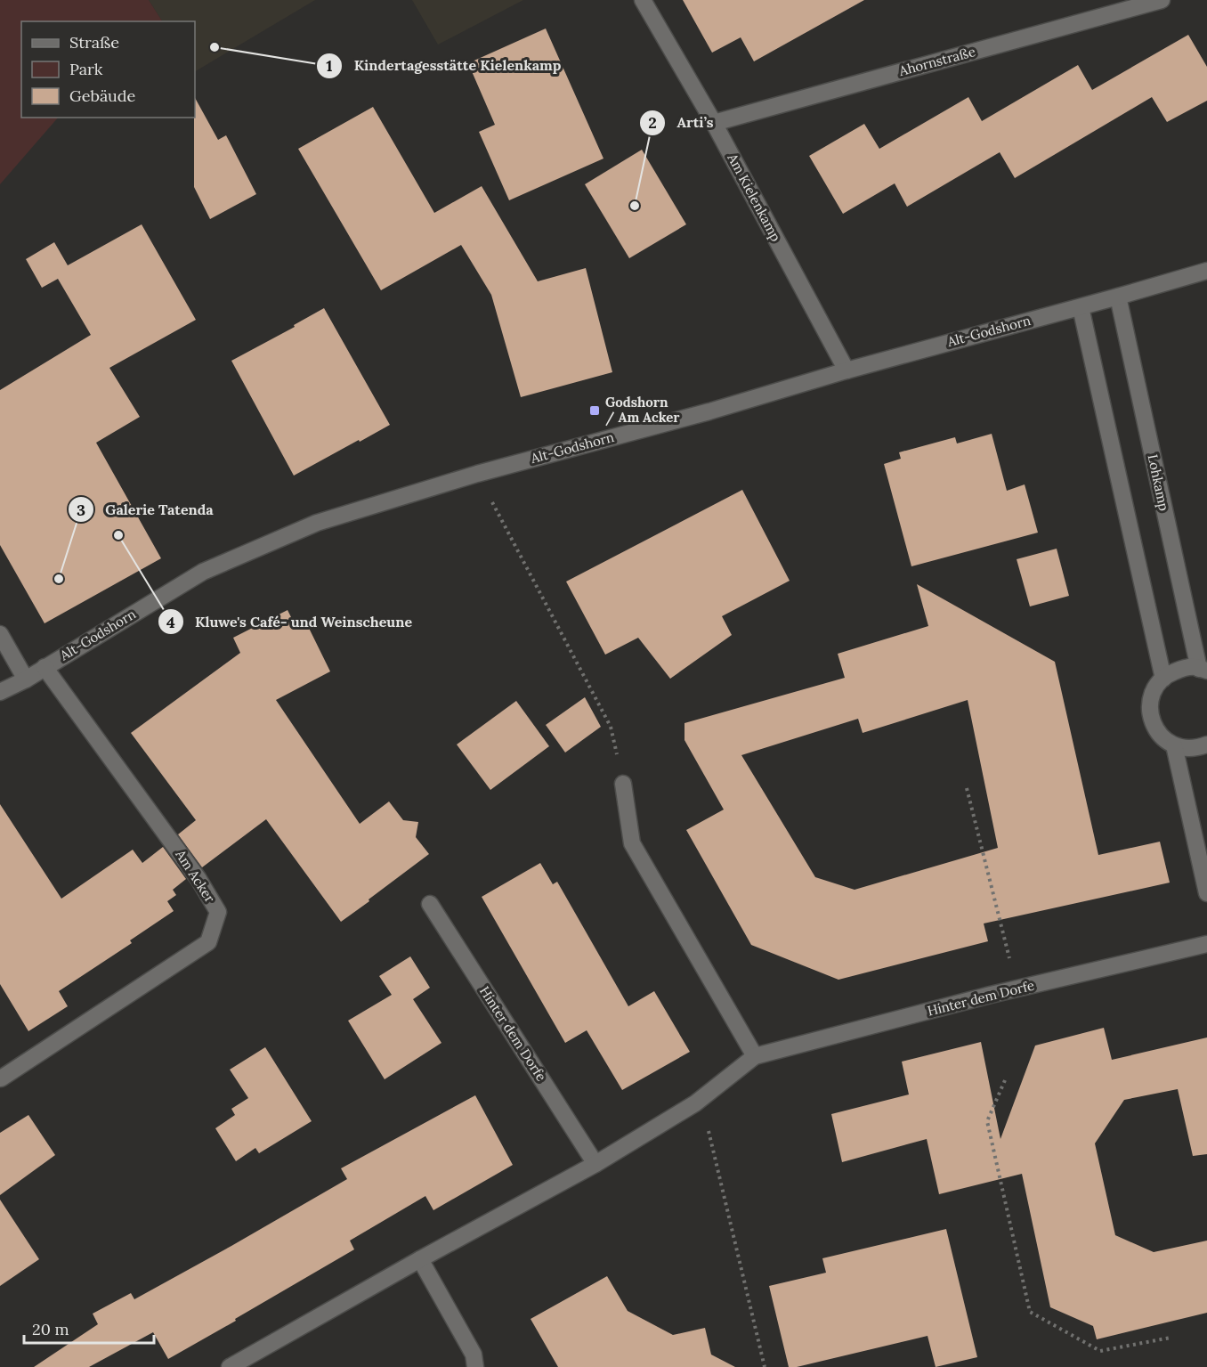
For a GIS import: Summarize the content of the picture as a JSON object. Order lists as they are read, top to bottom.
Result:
{
  "streets": {
    "street": [
      "Ahornstraße",
      "Am Kielenkamp",
      "Alt-Godshorn",
      "Lohkamp",
      "Am Acker",
      "Hinter dem Dorfe"
    ]
  },
  "crossings": [
    ["Ahornstraße", "Am Kielenkamp"],
    ["Am Kielenkamp", "Alt-Godshorn"],
    ["Alt-Godshorn", "Lohkamp"],
    ["Alt-Godshorn", "Am Acker"]
  ],
  "places": {
    "other": [
      "Kindertagesstätte Kielenkamp",
      "Arti’s",
      "Kluwe's Café- und Weinscheune",
      "Galerie Tatenda"
    ],
    "transit": ["Godshorn / Am Acker"]
  },
  "legend": ["Straße", "Park", "Gebäude"],
  "scale_bar": "20 m"
}
